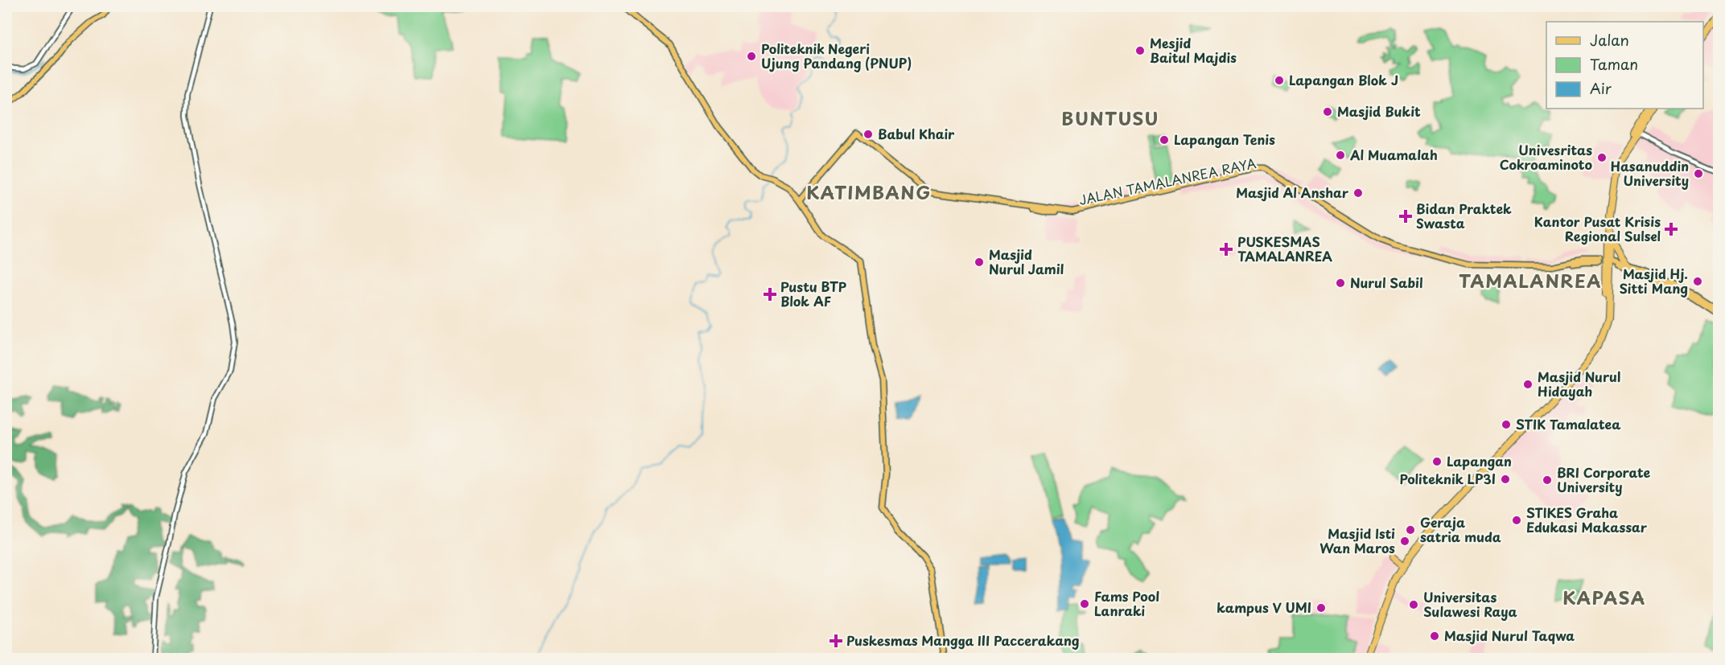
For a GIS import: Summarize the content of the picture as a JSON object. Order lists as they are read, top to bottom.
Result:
{
  "streets": {
    "main road": ["JALAN TAMALANREA RAYA"]
  },
  "districts": [
    "BUNTUSU",
    "KATIMBANG",
    "TAMALANREA",
    "KAPASA"
  ],
  "places": {
    "other": [
      "Mesjid Baitul Majdis",
      "Politeknik Negeri Ujung Pandang (PNUP)",
      "Lapangan Blok J",
      "Masjid Bukit",
      "Babul Khair",
      "Lapangan Tenis",
      "Al Muamalah",
      "Univesritas Cokroaminoto",
      "Hasanuddin University",
      "Masjid Al Anshar",
      "Masjid Nurul Jamil",
      "Masjid Hj. Sitti Mang",
      "Nurul Sabil",
      "Masjid Nurul Hidayah",
      "STIK Tamalatea",
      "Lapangan",
      "Politeknik LP3I",
      "BRI Corporate University",
      "STIKES Graha Edukasi Makassar",
      "Geraja satria muda",
      "Masjid Isti Wan Maros",
      "Fams Pool Lanraki",
      "Universitas Sulawesi Raya",
      "kampus V UMI",
      "Masjid Nurul Taqwa"
    ],
    "health": [
      "Bidan Praktek Swasta",
      "Kantor Pusat Krisis Regional Sulsel",
      "PUSKESMAS TAMALANREA",
      "Pustu BTP Blok AF",
      "Puskesmas Mangga III Paccerakang"
    ]
  },
  "legend": ["Jalan", "Taman", "Air"]
}
